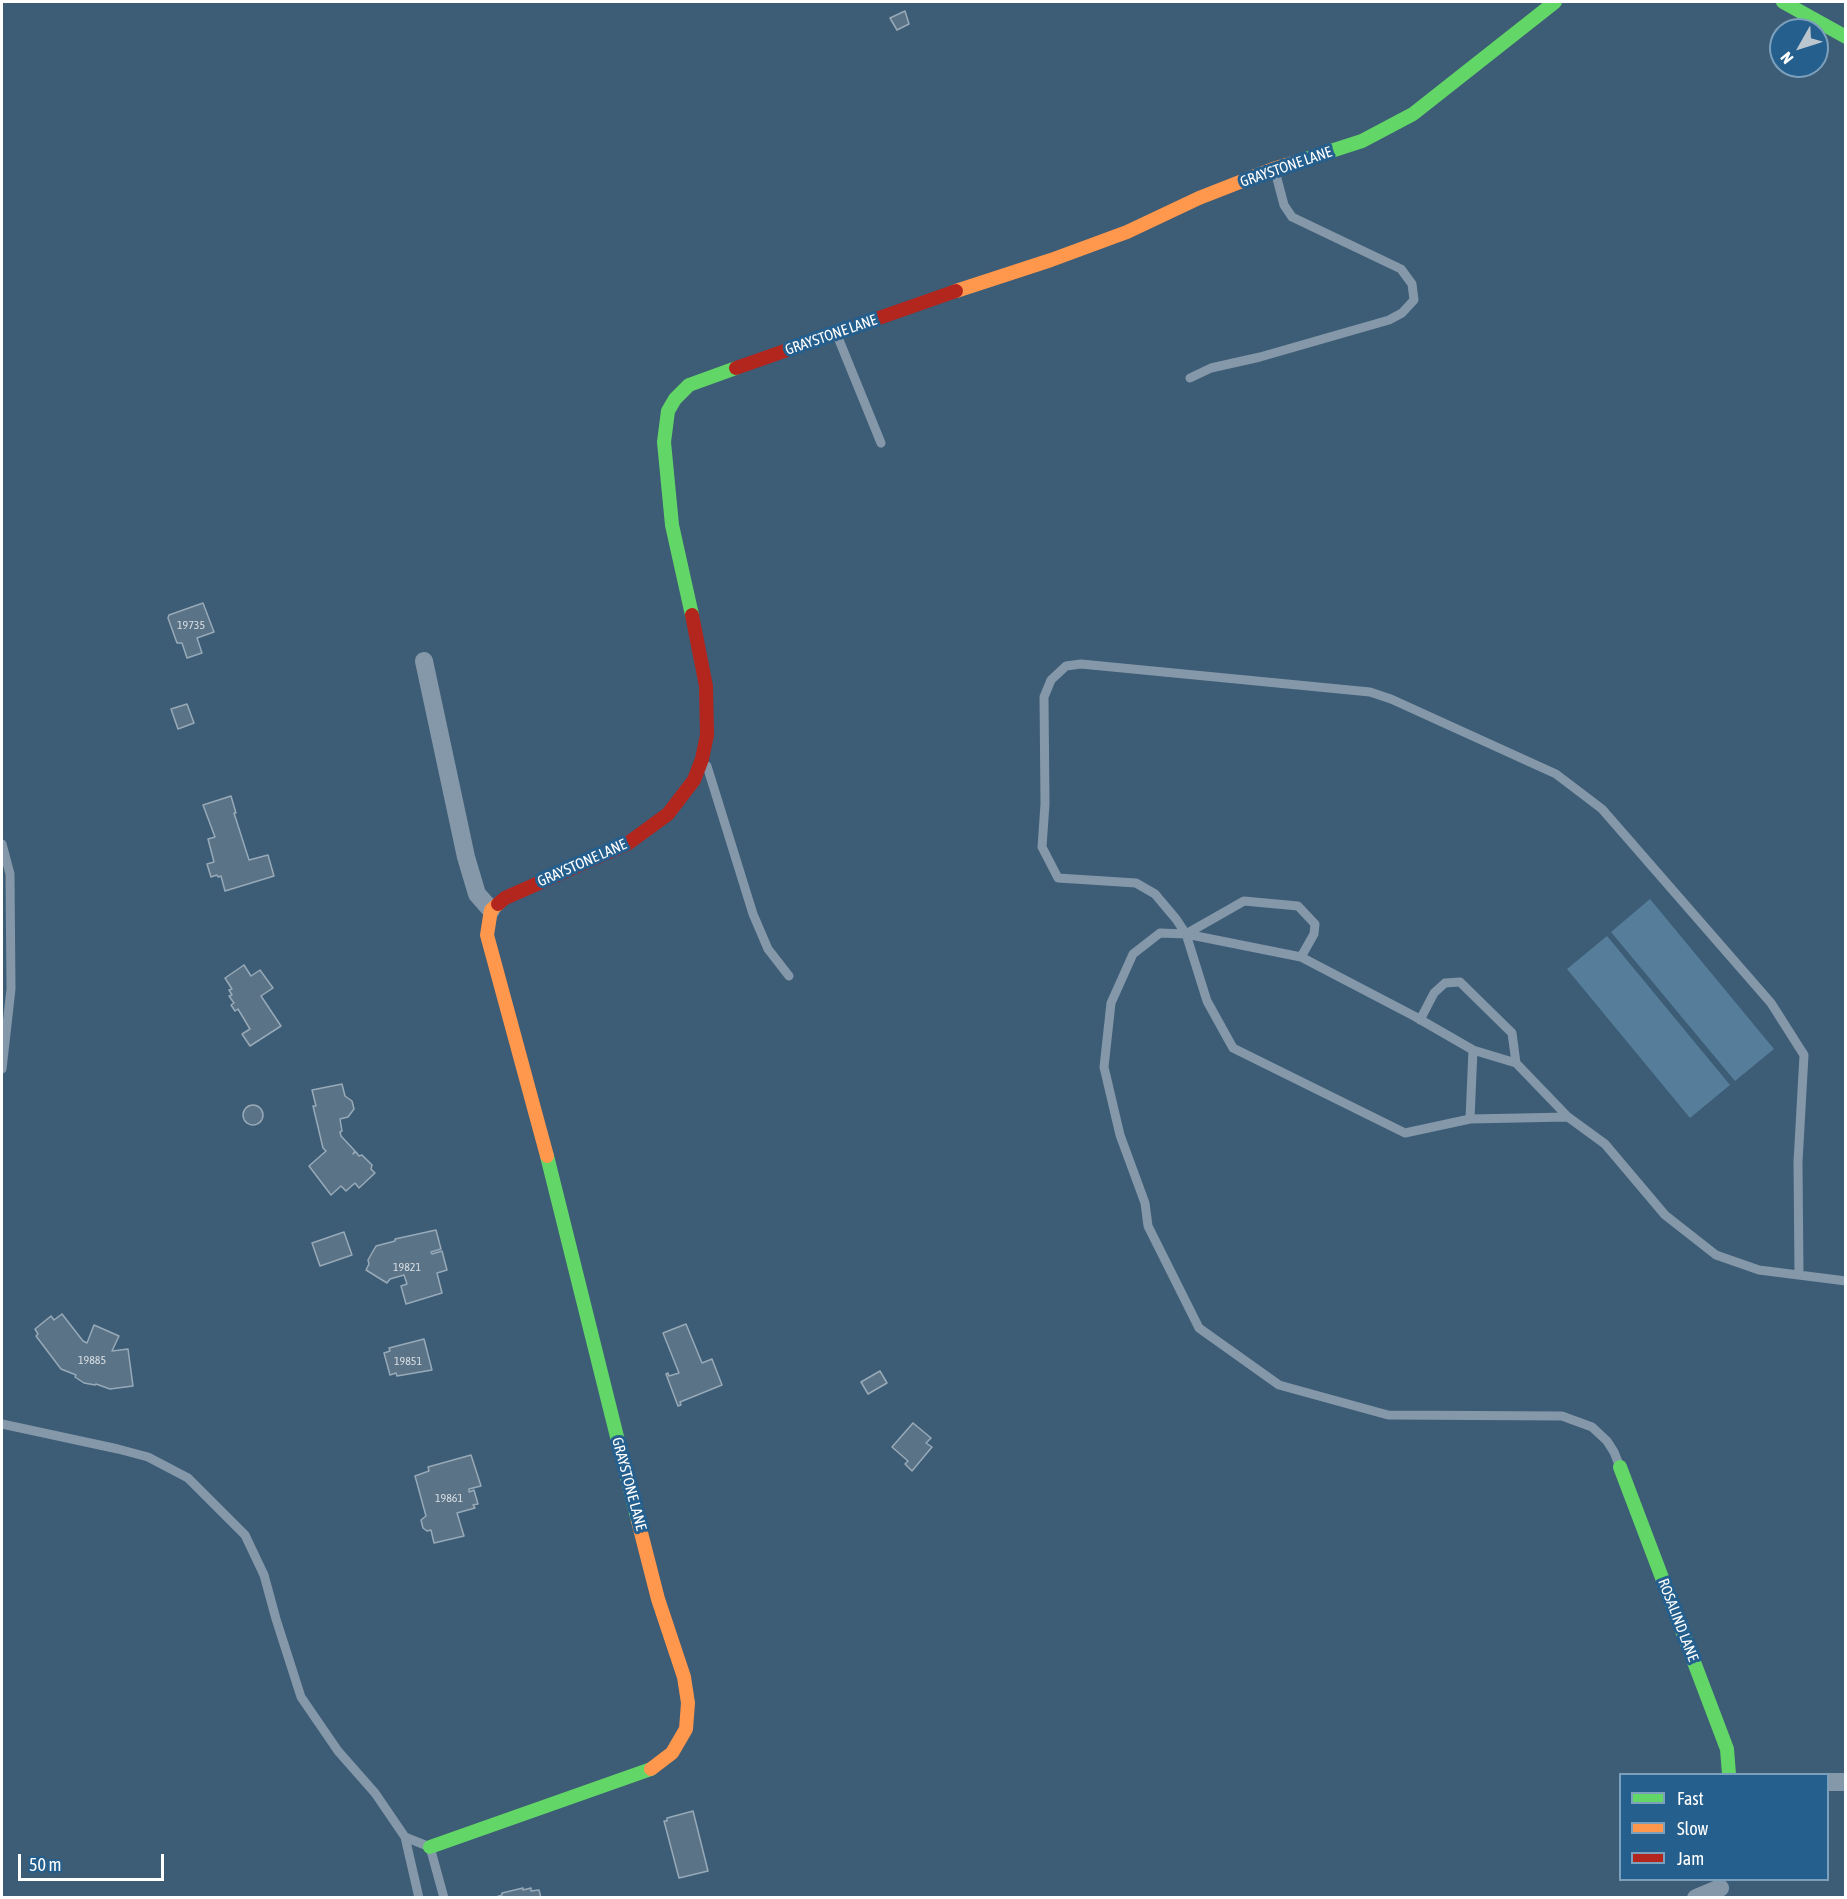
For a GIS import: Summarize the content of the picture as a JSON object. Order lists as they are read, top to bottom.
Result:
{
  "streets": {
    "street": ["GRAYSTONE LANE", "ROSALIND LANE"]
  },
  "house_numbers": [
    "19735",
    "19821",
    "19885",
    "19851",
    "19861"
  ],
  "legend": ["Fast", "Slow", "Jam"],
  "scale_bar": "50 m",
  "north": "bottom left"
}
